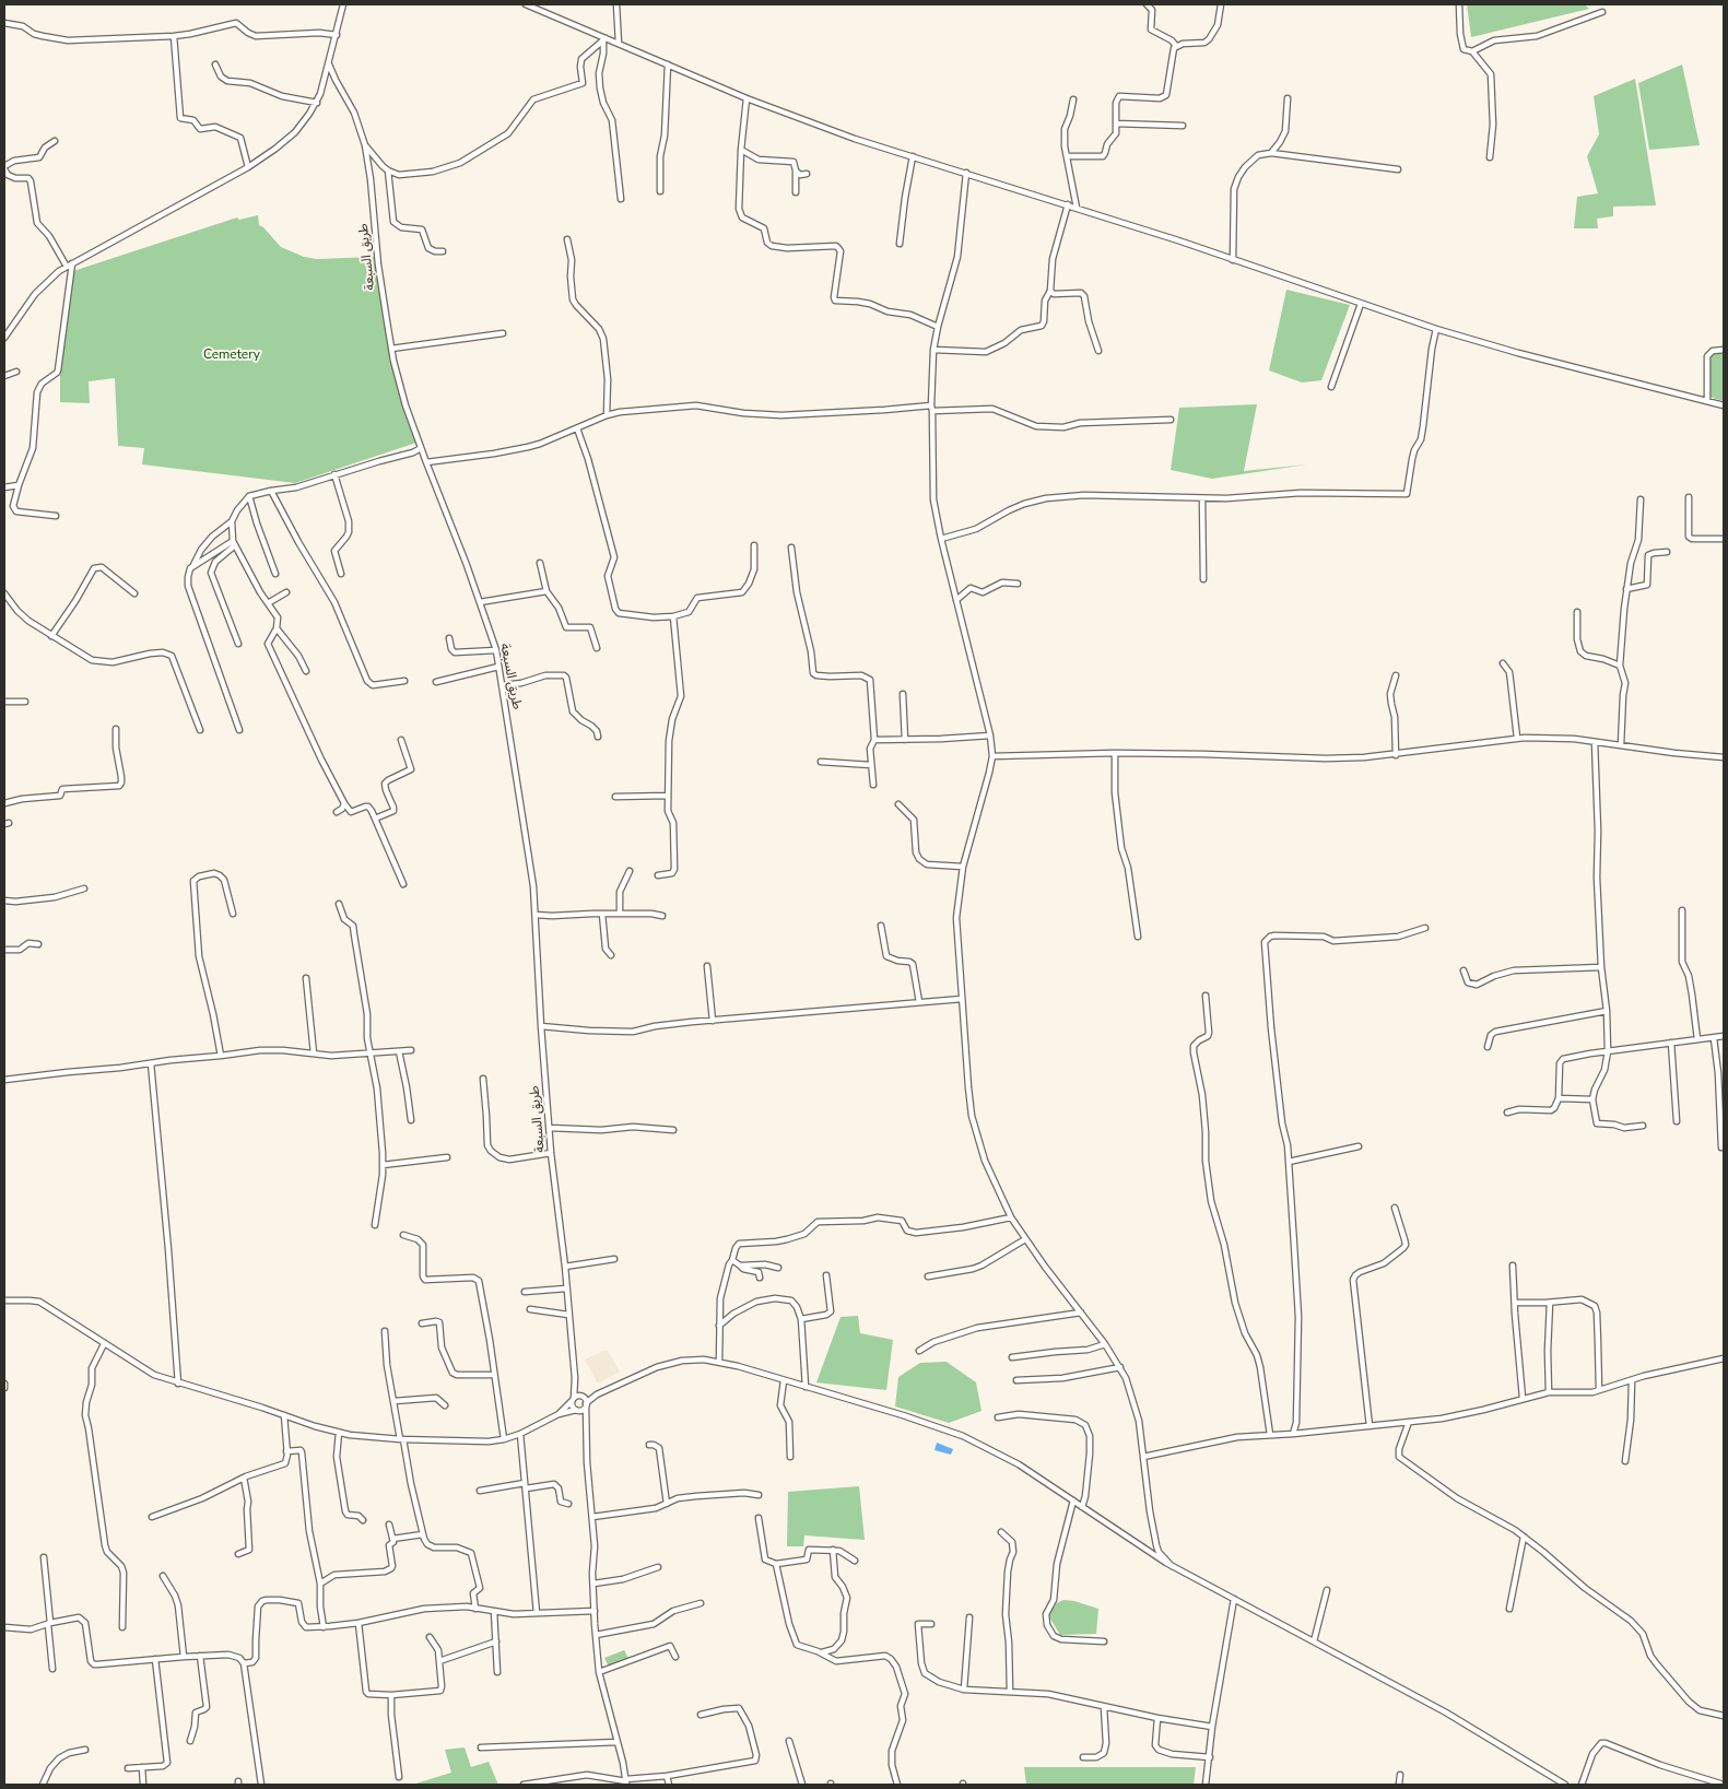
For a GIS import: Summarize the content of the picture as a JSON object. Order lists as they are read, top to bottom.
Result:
{
  "streets": {
    "street": ["طريق السبعة"]
  },
  "parks": ["Cemetery"]
}
